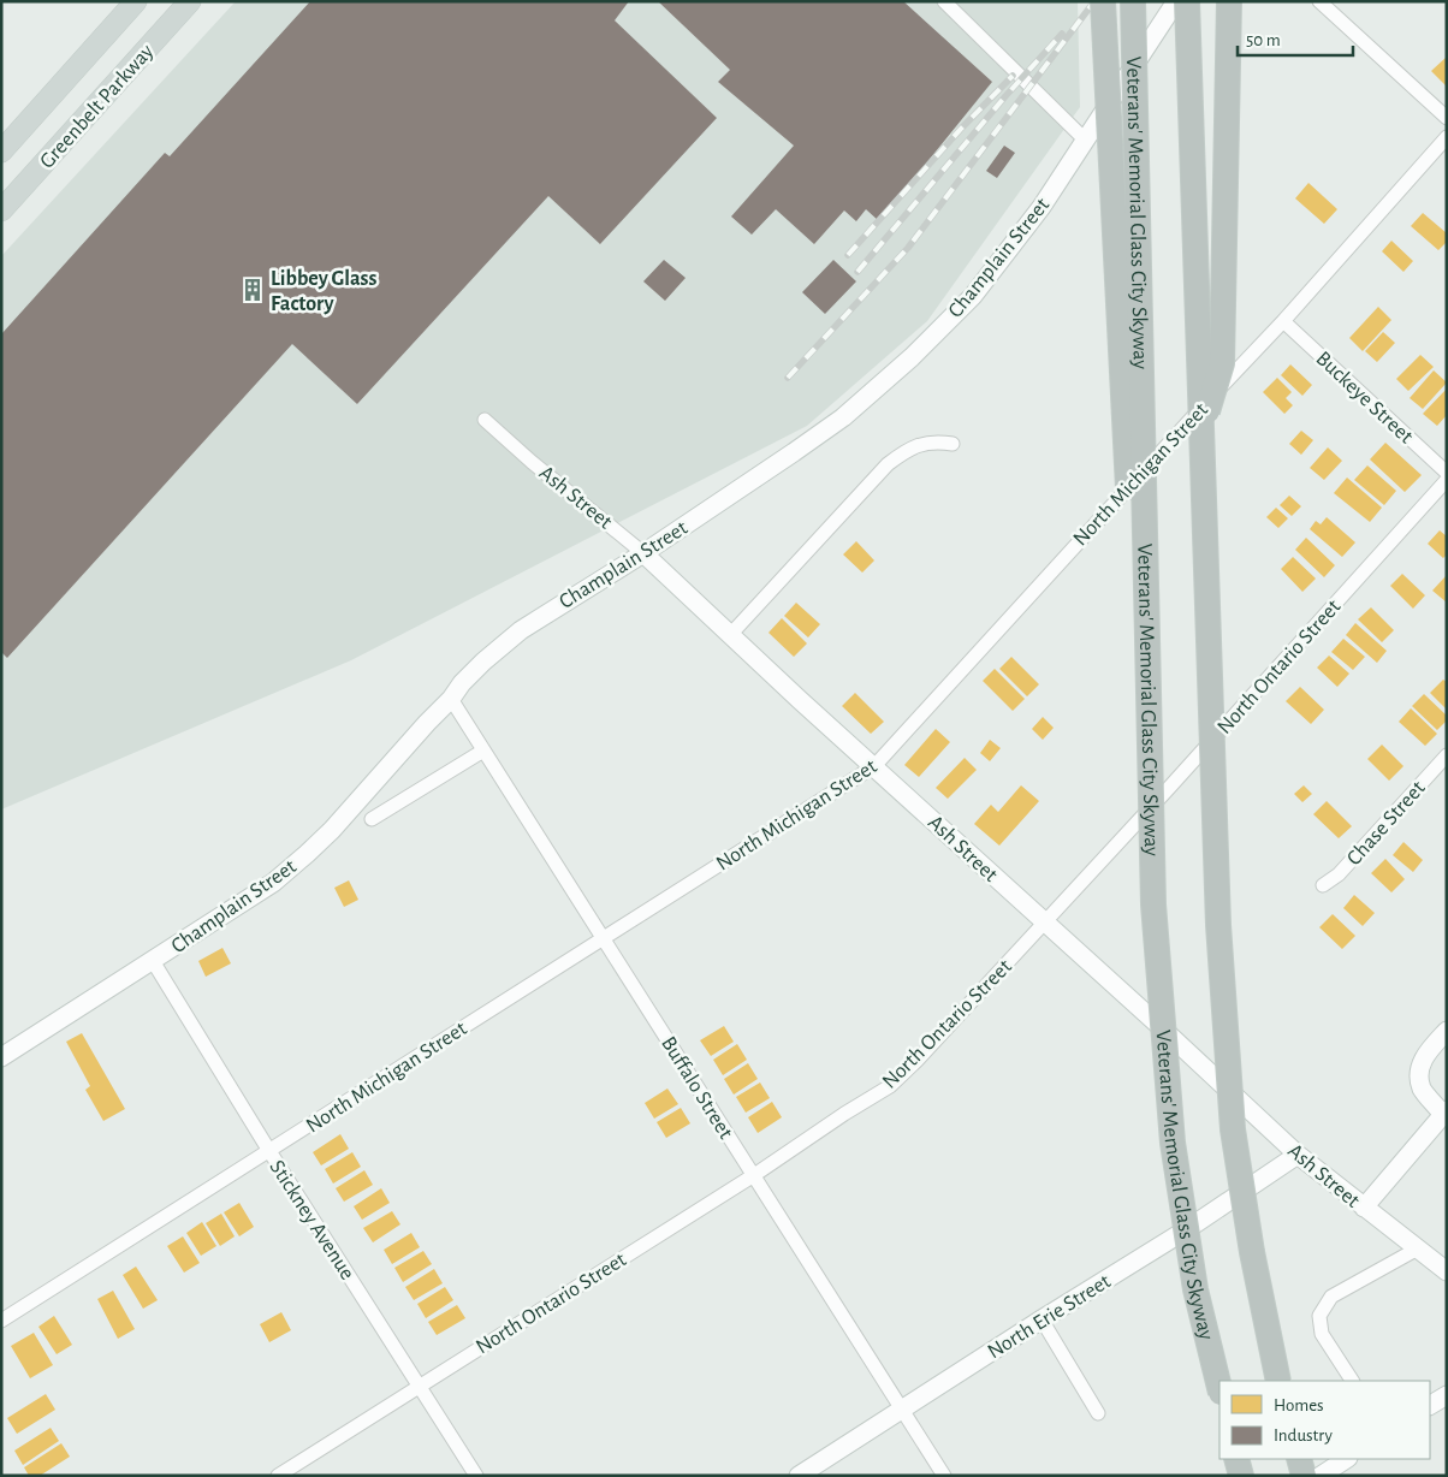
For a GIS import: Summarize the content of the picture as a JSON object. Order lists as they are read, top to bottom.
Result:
{
  "streets": {
    "highway": ["Veterans' Memorial Glass City Skyway"],
    "main road": ["Greenbelt Parkway"],
    "street": [
      "Champlain Street",
      "Buckeye Street",
      "North Michigan Street",
      "Ash Street",
      "North Ontario Street",
      "Chase Street",
      "Buffalo Street",
      "Stickney Avenue",
      "North Erie Street"
    ]
  },
  "crossings": [
    ["Champlain Street", "Ash Street"],
    ["Champlain Street", "Buffalo Street"],
    ["Champlain Street", "Stickney Avenue"],
    ["Buckeye Street", "North Michigan Street"],
    ["North Michigan Street", "Ash Street"],
    ["North Michigan Street", "Buffalo Street"],
    ["North Michigan Street", "Stickney Avenue"],
    ["Ash Street", "North Ontario Street"],
    ["Ash Street", "North Erie Street"],
    ["North Ontario Street", "Buffalo Street"],
    ["North Ontario Street", "Stickney Avenue"],
    ["Buffalo Street", "North Erie Street"]
  ],
  "places": {
    "building": ["Libbey Glass Factory"]
  },
  "legend": ["Homes", "Industry"],
  "scale_bar": "50 m"
}
